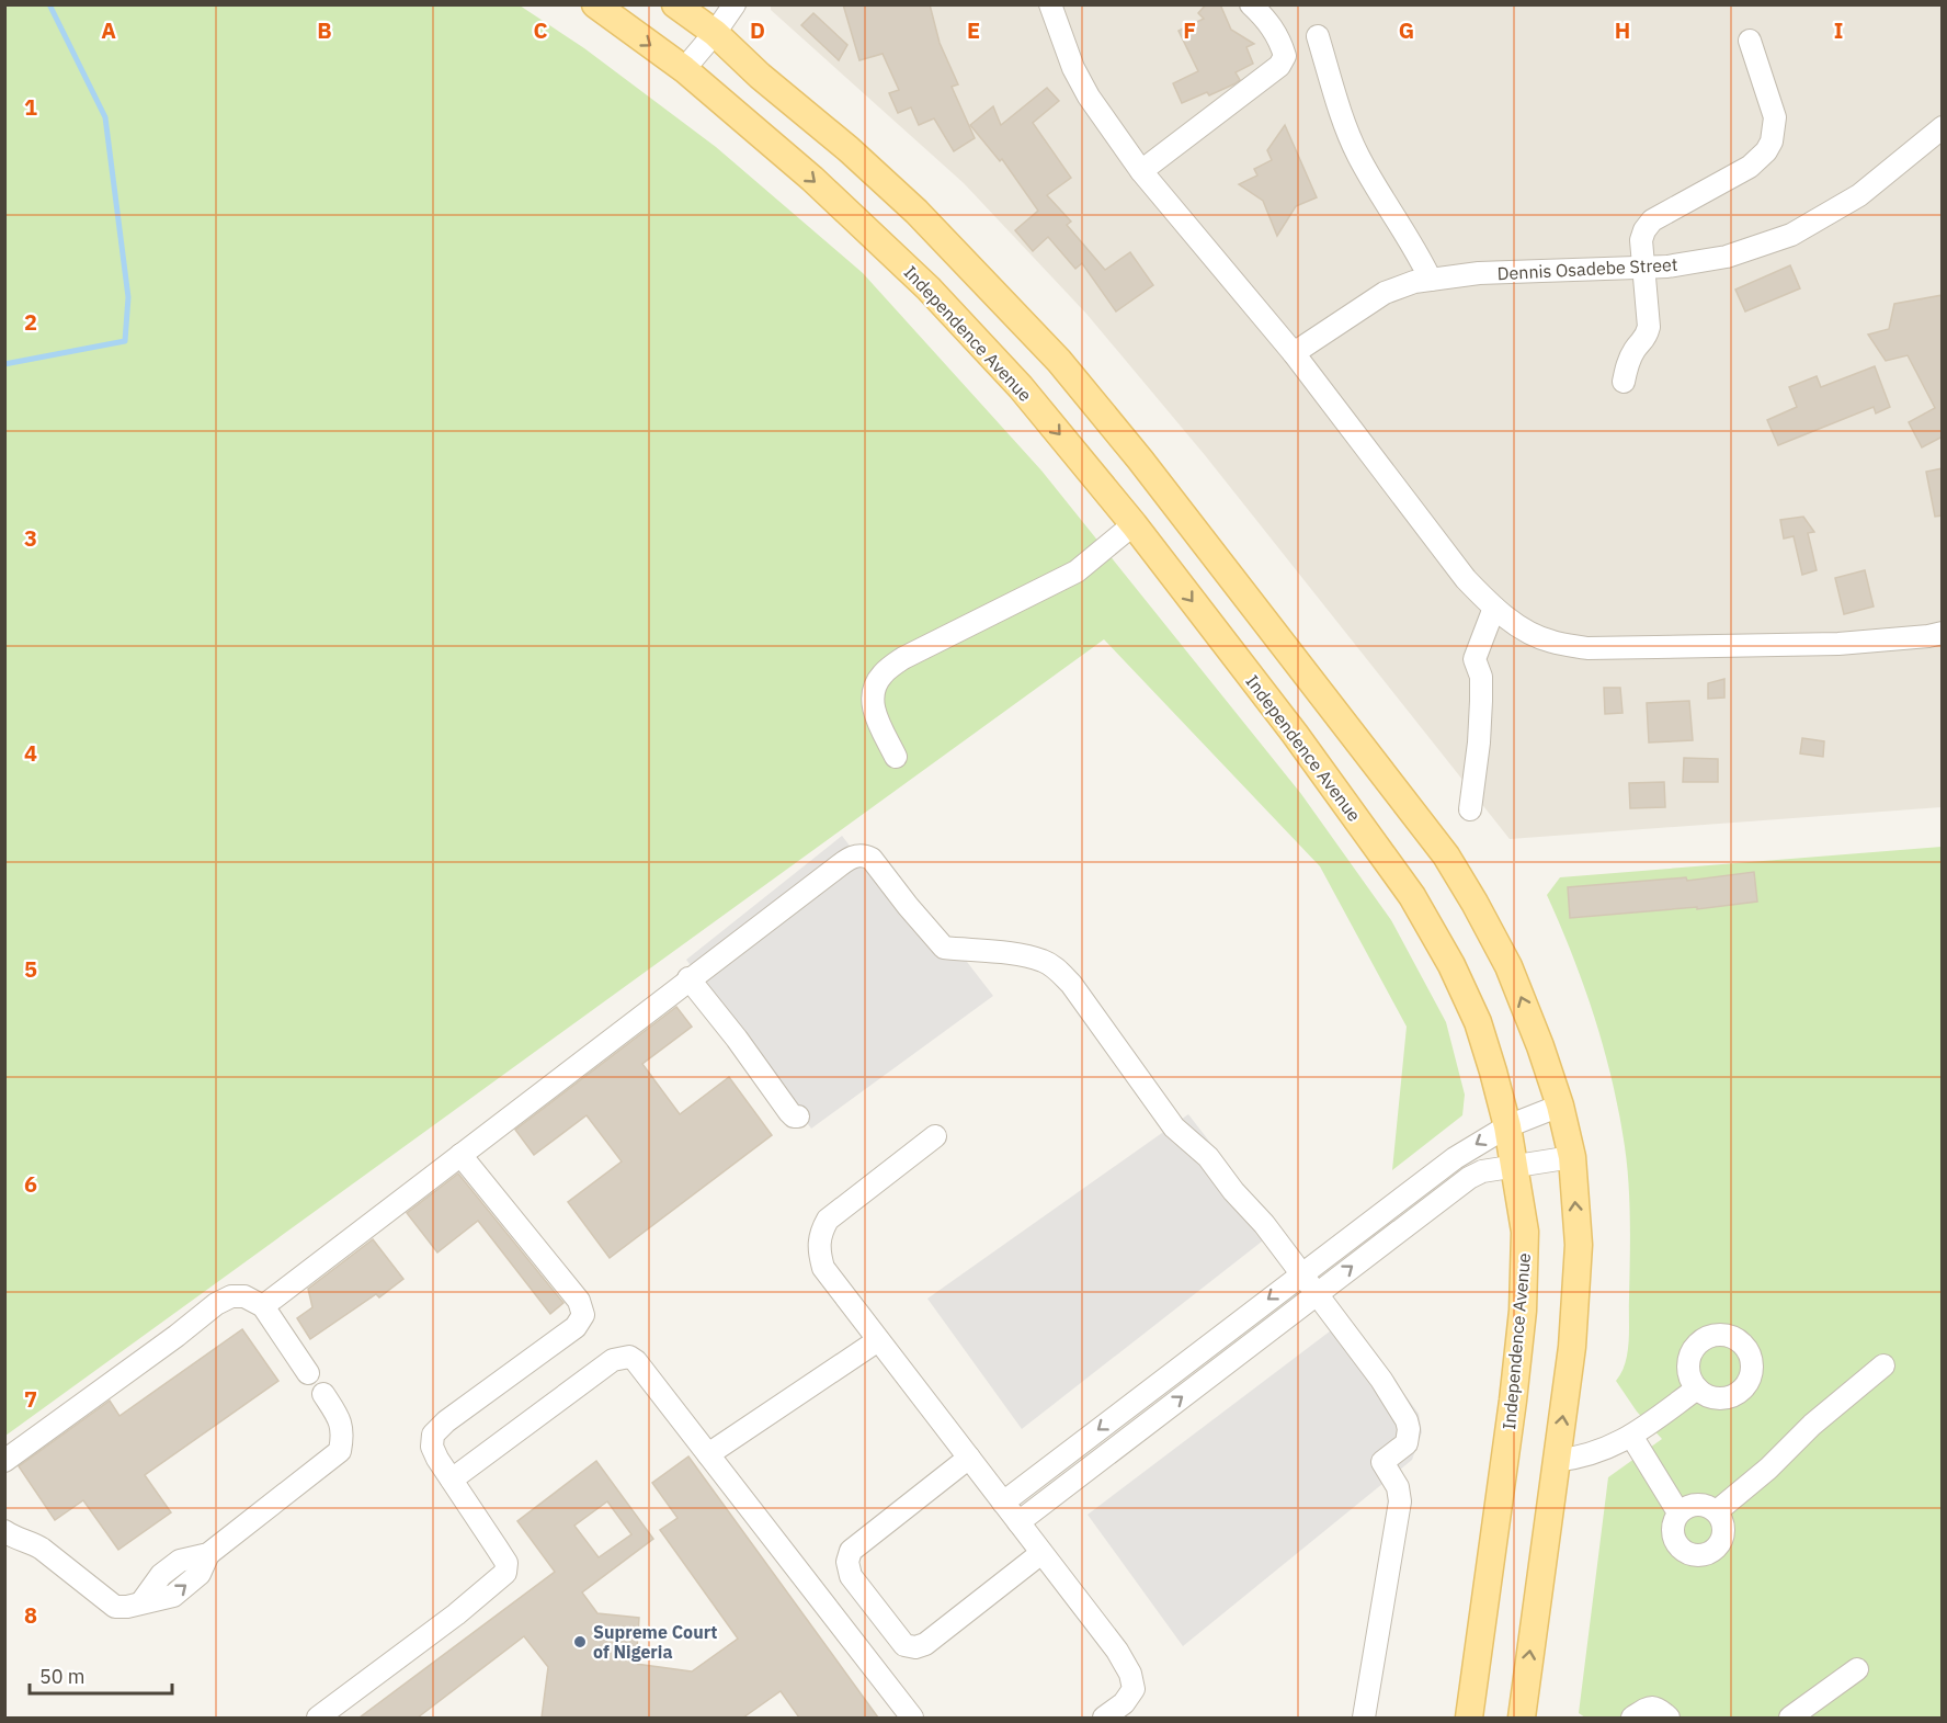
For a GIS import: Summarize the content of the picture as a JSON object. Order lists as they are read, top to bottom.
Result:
{
  "streets": {
    "main road": ["Independence Avenue"],
    "street": ["Dennis Osadebe Street"]
  },
  "places": ["Supreme Court of Nigeria"],
  "scale_bar": "50 m",
  "grid": {
    "columns": [
      "A",
      "B",
      "C",
      "D",
      "E",
      "F",
      "G",
      "H",
      "I"
    ],
    "rows": [
      "1",
      "2",
      "3",
      "4",
      "5",
      "6",
      "7",
      "8"
    ]
  }
}
